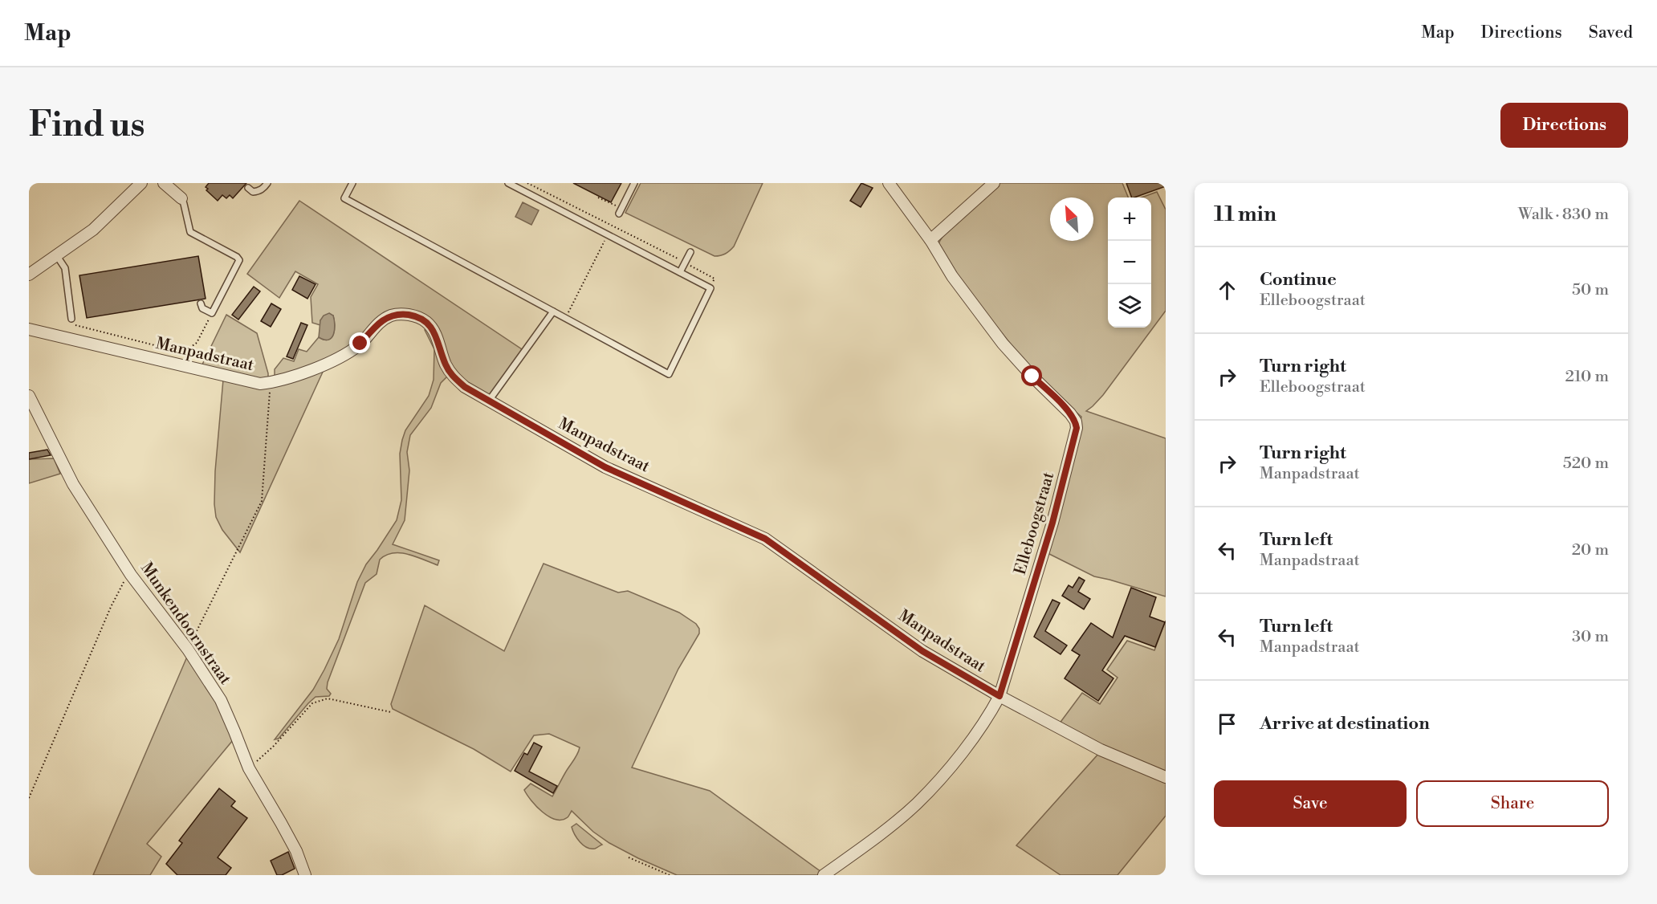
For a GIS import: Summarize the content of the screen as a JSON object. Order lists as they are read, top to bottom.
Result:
{
  "streets": {
    "street": ["Manpadstraat", "Elleboogstraat", "Munkendoornstraat"]
  },
  "crossings": [
    ["Manpadstraat", "Elleboogstraat"]
  ],
  "north": "top left",
  "page": {
    "header": "Map",
    "nav": ["Map", "Directions", "Saved"],
    "buttons": [
      "Directions",
      ["Save", "Share"]
    ],
    "title": "Find us",
    "heading": ["11 min", "Walk · 830 m"],
    "map_buttons": ["+", "−"],
    "list": [
      ["Continue", "Elleboogstraat", "50 m"],
      ["Turn right", "Elleboogstraat", "210 m"],
      ["Turn right", "Manpadstraat", "520 m"],
      ["Turn left", "Manpadstraat", "20 m"],
      ["Turn left", "Manpadstraat", "30 m"],
      "Arrive at destination"
    ]
  }
}
